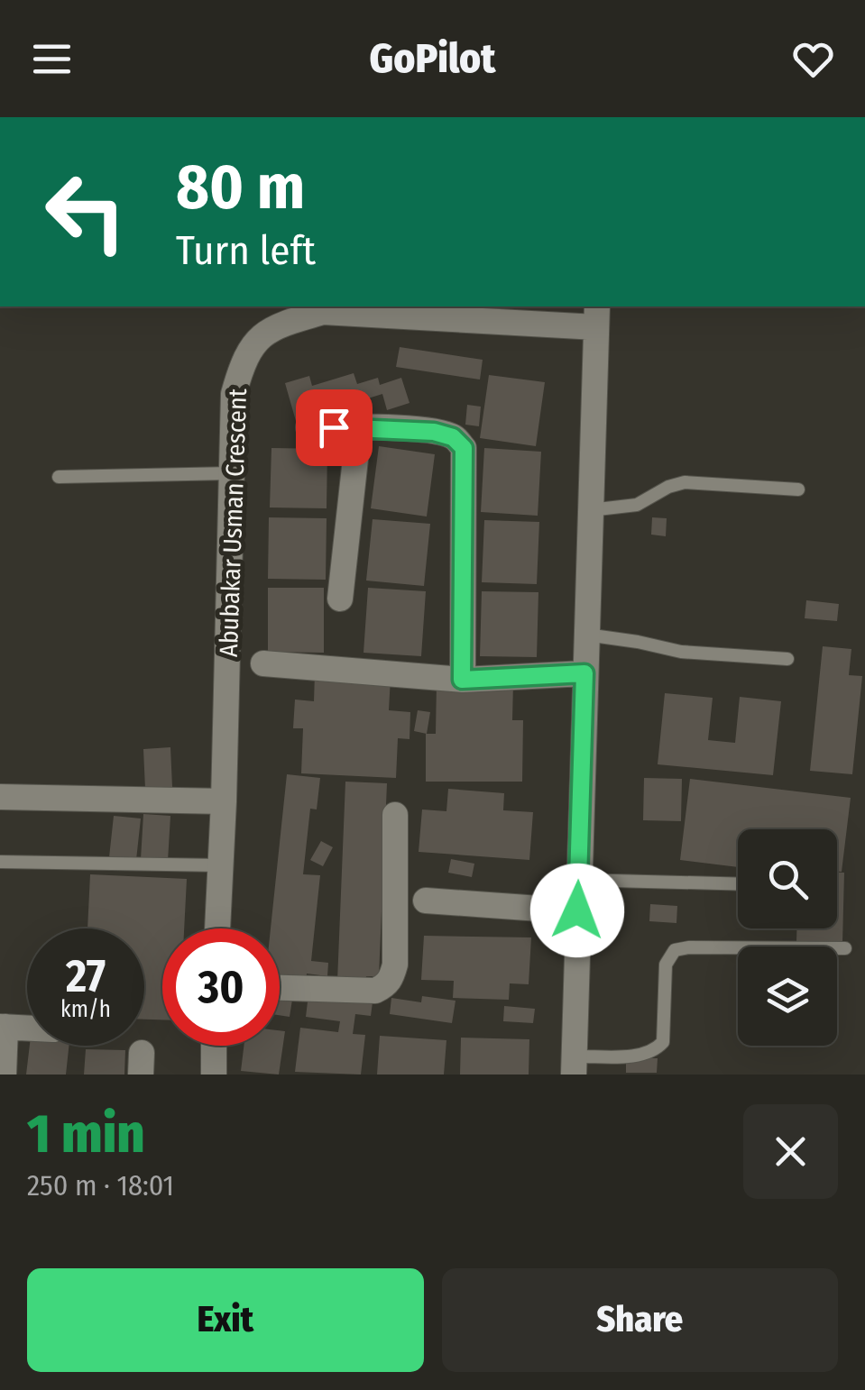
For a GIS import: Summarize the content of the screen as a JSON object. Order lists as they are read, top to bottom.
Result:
{
  "streets": {
    "street": ["Abubakar Usman Crescent"]
  },
  "page": {
    "header": "GoPilot",
    "turn": ["80 m", "Turn left"],
    "speed": "27 km/h",
    "limit": "30",
    "heading": ["1 min", "250 m · 18:01"],
    "buttons": ["Exit", "Share"]
  }
}
